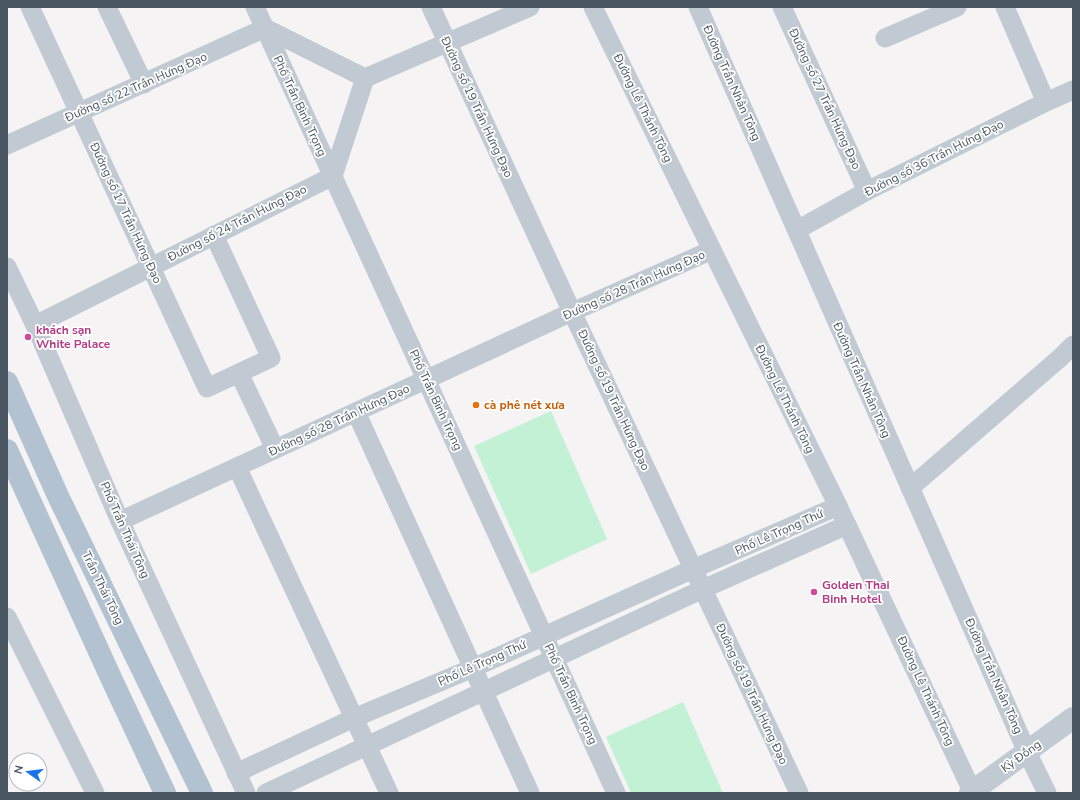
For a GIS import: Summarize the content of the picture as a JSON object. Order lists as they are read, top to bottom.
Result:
{
  "streets": {
    "main road": ["Trần Thái Tông"],
    "street": [
      "Đường Trần Nhân Tông",
      "Đường số 22 Trần Hưng Đạo",
      "Đường số 27 Trần Hưng Đạo",
      "Phố Trần Bình Trọng",
      "Đường số 19 Trần Hưng Đạo",
      "Đường Lê Thánh Tông",
      "Đường số 36 Trần Hưng Đạo",
      "Đường số 17 Trần Hưng Đạo",
      "Đường số 24 Trần Hưng Đạo",
      "Đường số 28 Trần Hưng Đạo",
      "Phố Trần Thái Tông",
      "Phố Lê Trọng Thứ",
      "Kỳ Đồng"
    ]
  },
  "crossings": [
    ["Đường Trần Nhân Tông", "Đường số 36 Trần Hưng Đạo"],
    ["Đường Trần Nhân Tông", "Kỳ Đồng"],
    ["Đường số 22 Trần Hưng Đạo", "Phố Trần Bình Trọng"],
    ["Đường số 22 Trần Hưng Đạo", "Đường số 17 Trần Hưng Đạo"],
    ["Đường số 27 Trần Hưng Đạo", "Đường số 36 Trần Hưng Đạo"],
    ["Phố Trần Bình Trọng", "Đường số 24 Trần Hưng Đạo"],
    ["Phố Trần Bình Trọng", "Đường số 28 Trần Hưng Đạo"],
    ["Phố Trần Bình Trọng", "Phố Lê Trọng Thứ"],
    ["Đường số 19 Trần Hưng Đạo", "Đường số 28 Trần Hưng Đạo"],
    ["Đường số 19 Trần Hưng Đạo", "Phố Lê Trọng Thứ"],
    ["Đường Lê Thánh Tông", "Đường số 28 Trần Hưng Đạo"],
    ["Đường Lê Thánh Tông", "Phố Lê Trọng Thứ"],
    ["Đường Lê Thánh Tông", "Kỳ Đồng"],
    ["Đường số 17 Trần Hưng Đạo", "Đường số 24 Trần Hưng Đạo"],
    ["Đường số 24 Trần Hưng Đạo", "Phố Trần Thái Tông"],
    ["Đường số 28 Trần Hưng Đạo", "Phố Trần Thái Tông"],
    ["Phố Trần Thái Tông", "Phố Lê Trọng Thứ"]
  ],
  "places": ["khách sạn White Palace", "cà phê nét xưa", "Golden Thai Binh Hotel"],
  "north": "left"
}
